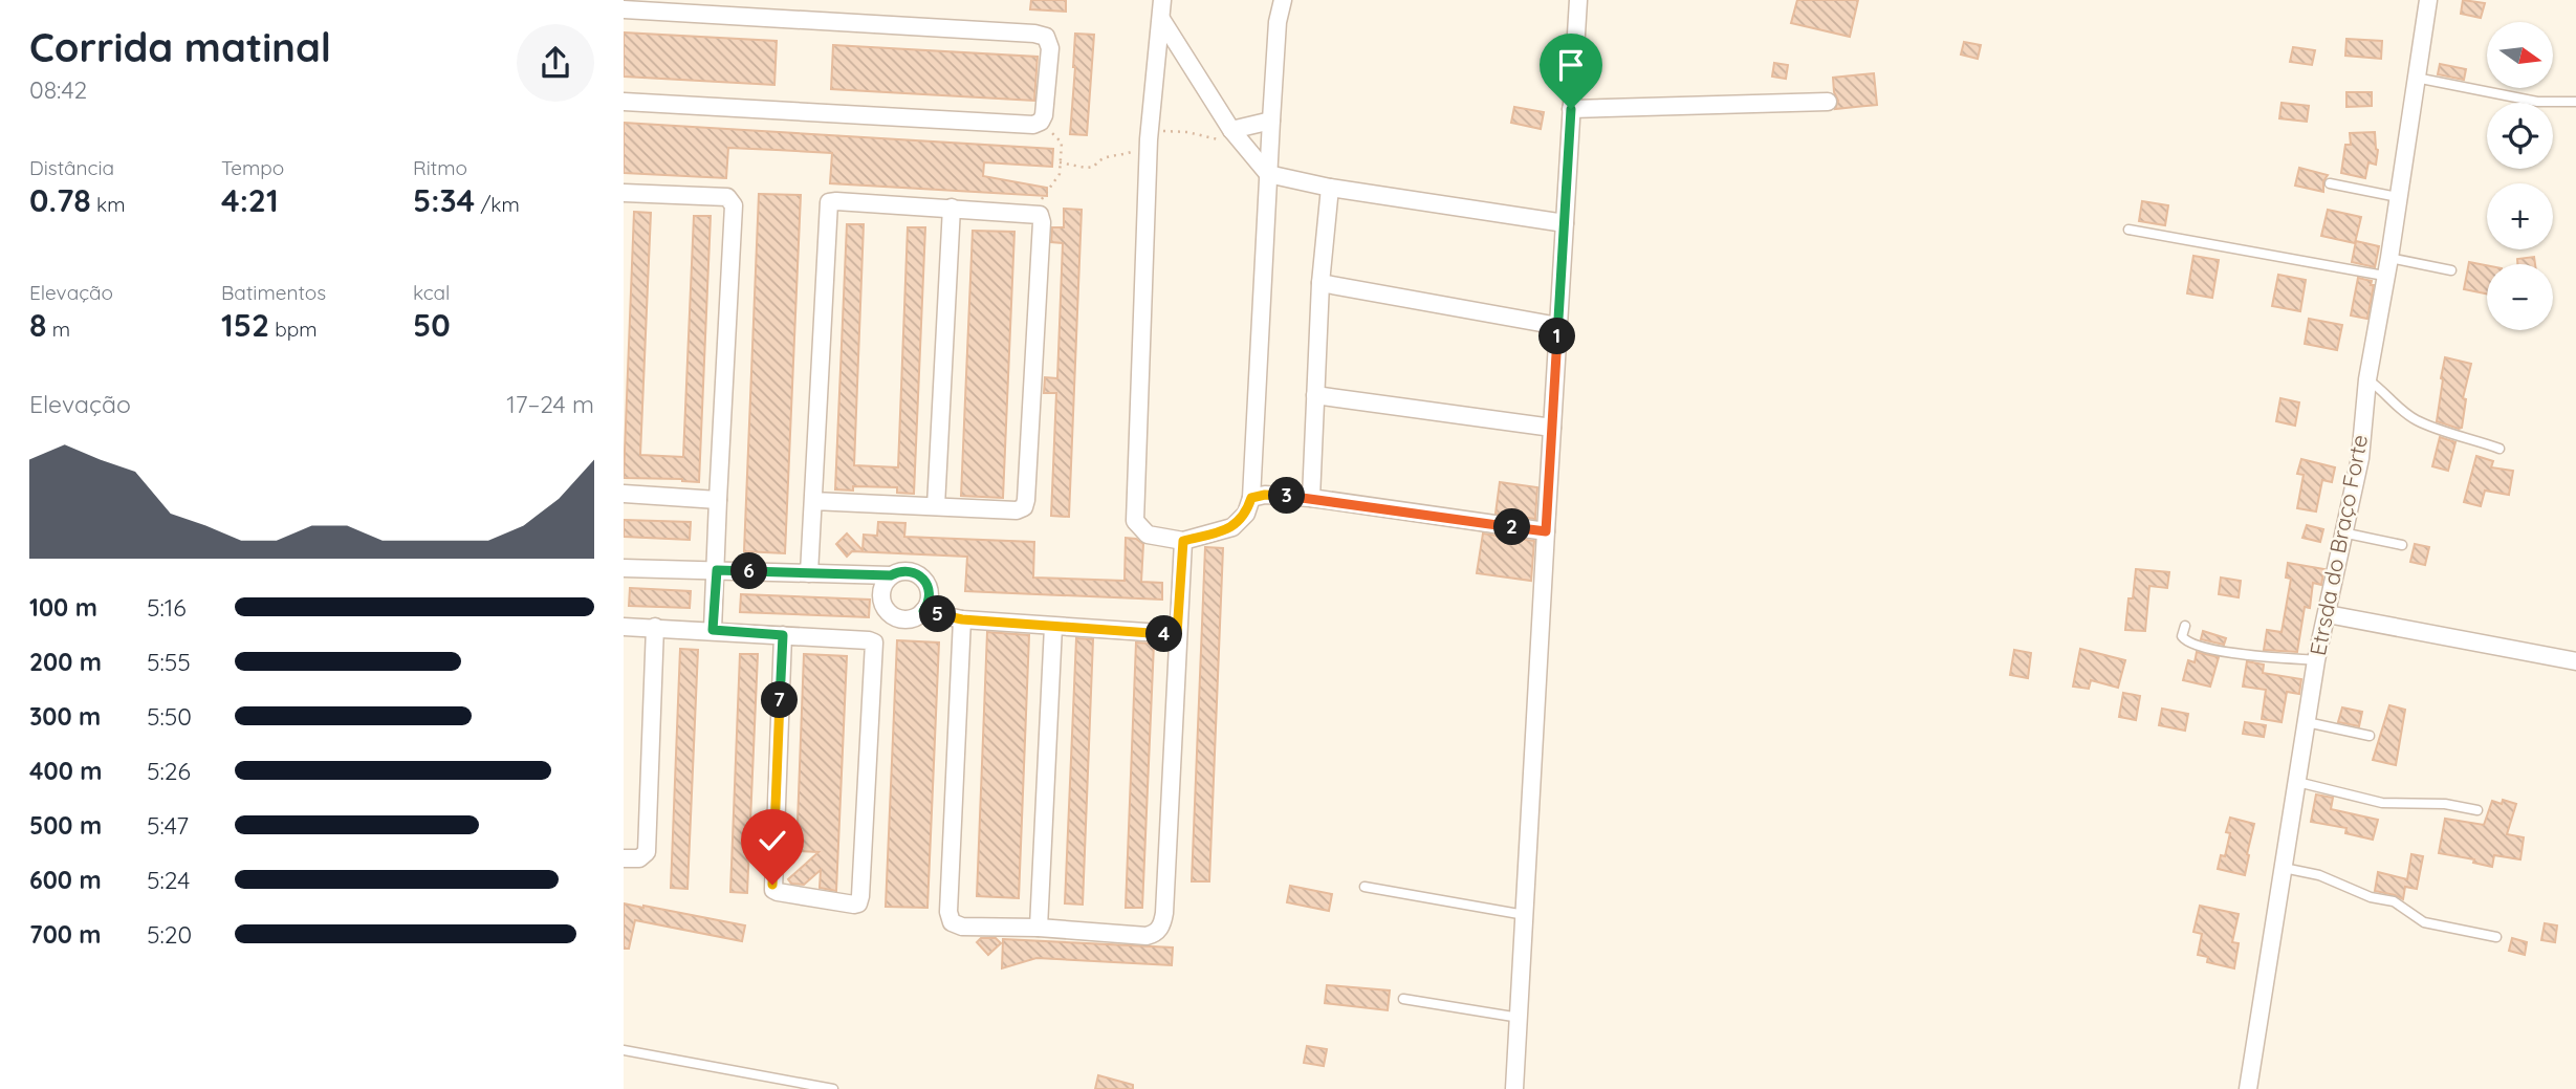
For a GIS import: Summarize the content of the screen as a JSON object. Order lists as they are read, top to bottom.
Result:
{
  "streets": {
    "street": ["Etrsda do Braço Forte"]
  },
  "north": "right",
  "page": {
    "heading": ["Corrida matinal", "08:42"],
    "map_buttons": ["+", "−"],
    "stats": [
      ["Distância", "0.78 km"],
      ["Tempo", "4:21"],
      ["Ritmo", "5:34 /km"],
      ["Elevação", "8 m"],
      ["Batimentos", "152 bpm"],
      ["kcal", "50"]
    ],
    "pins": [
      "1",
      "3",
      "2",
      "6",
      "5",
      "4",
      "7"
    ],
    "chart": ["Elevação", "17–24 m"],
    "list": [
      {
        "name": "100 m",
        "note": "5:16"
      },
      {
        "name": "200 m",
        "note": "5:55"
      },
      {
        "name": "300 m",
        "note": "5:50"
      },
      {
        "name": "400 m",
        "note": "5:26"
      },
      {
        "name": "500 m",
        "note": "5:47"
      },
      {
        "name": "600 m",
        "note": "5:24"
      },
      {
        "name": "700 m",
        "note": "5:20"
      }
    ]
  }
}
